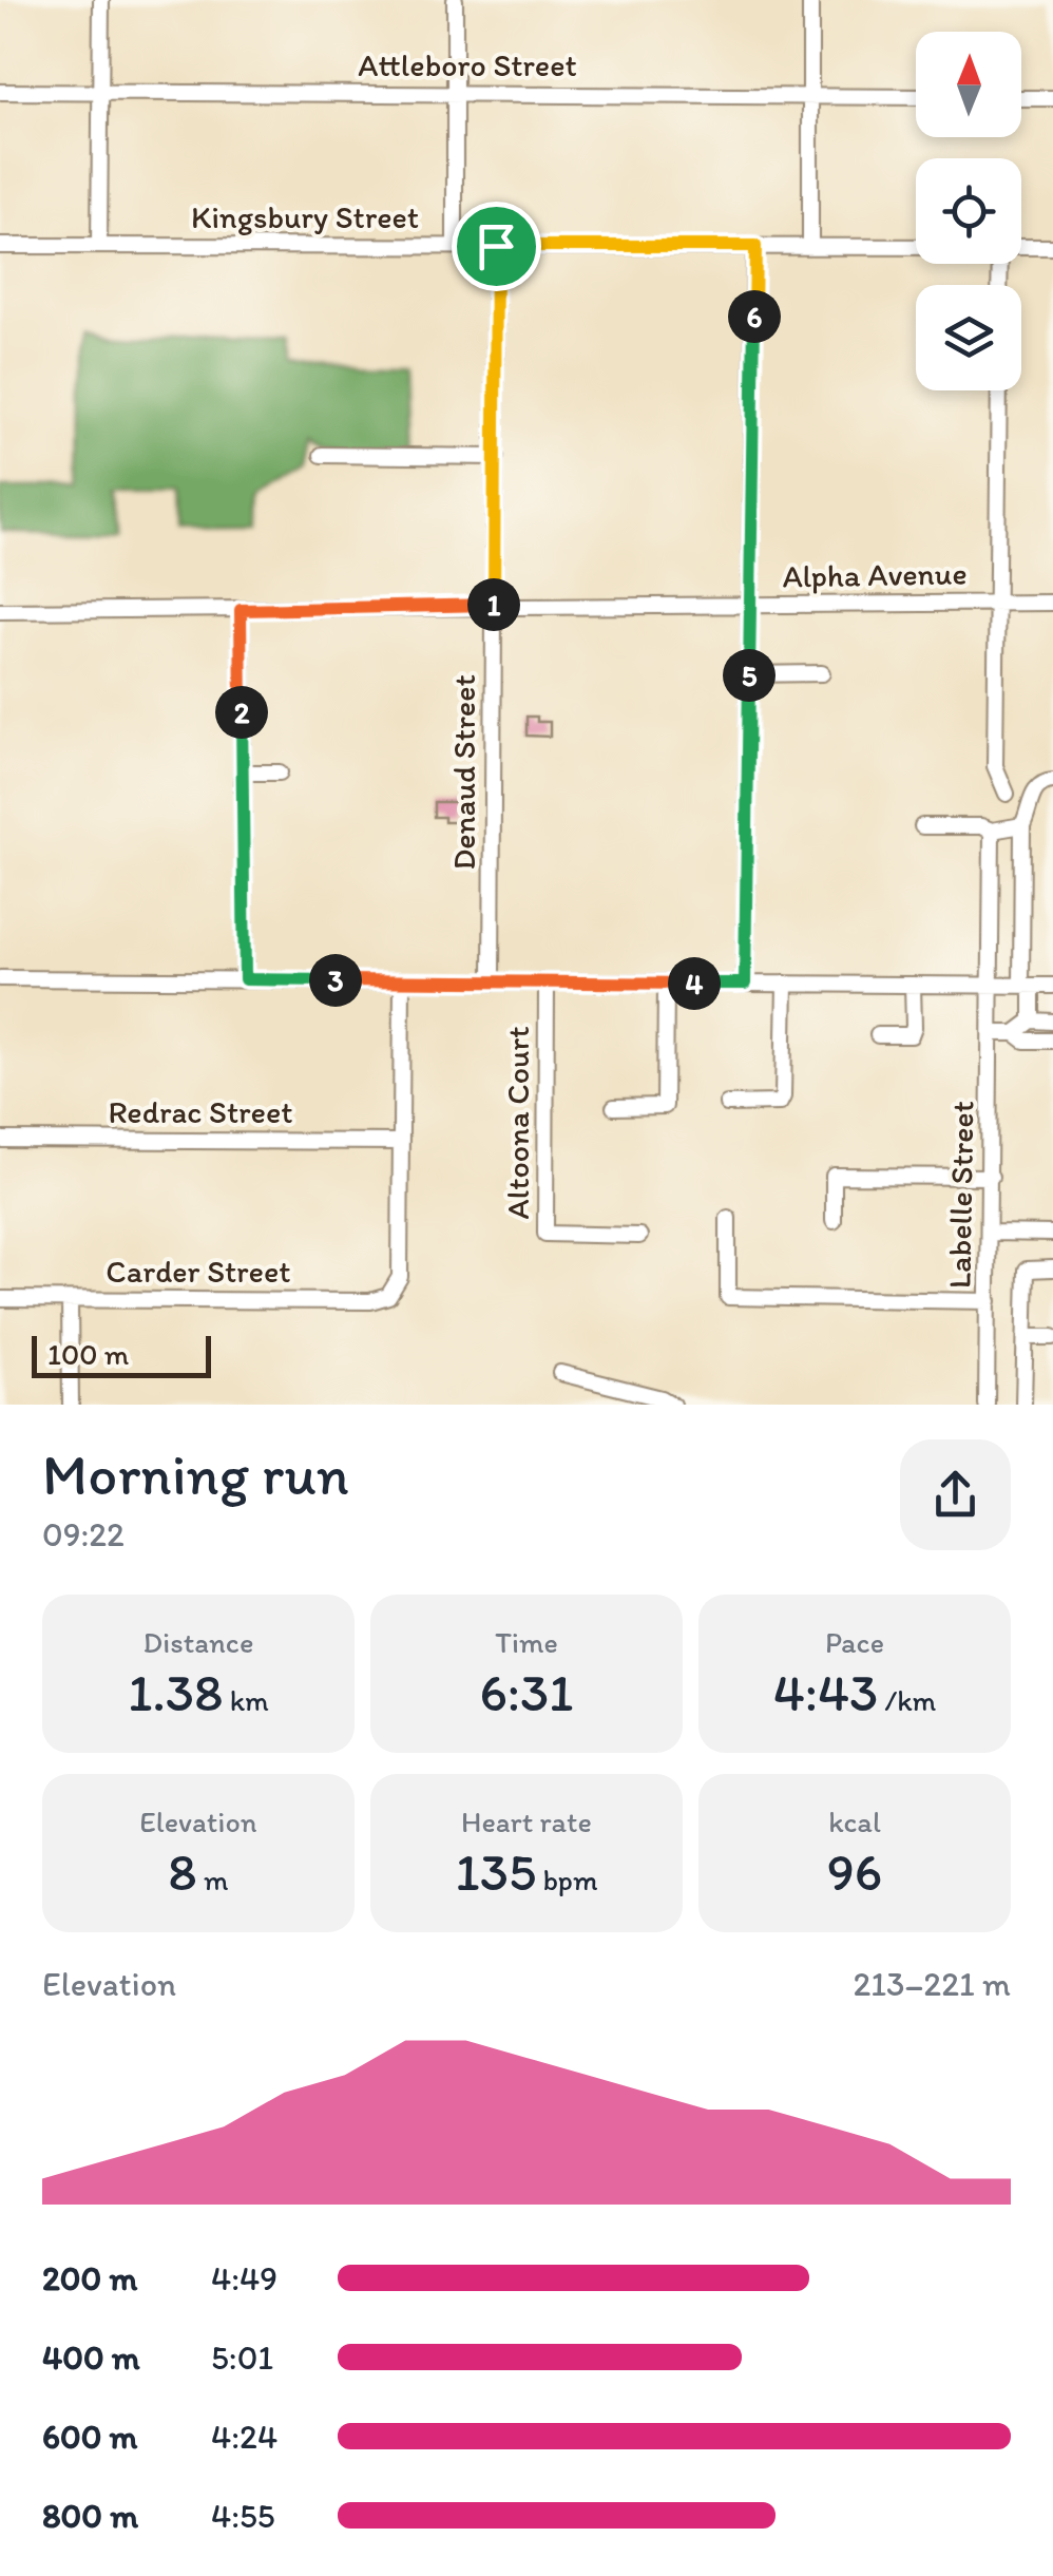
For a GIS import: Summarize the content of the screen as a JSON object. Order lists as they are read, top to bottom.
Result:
{
  "streets": {
    "street": [
      "Attleboro Street",
      "Kingsbury Street",
      "Alpha Avenue",
      "Denaud Street",
      "Redrac Street",
      "Altoona Court",
      "Labelle Street",
      "Carder Street"
    ]
  },
  "crossings": [
    ["Kingsbury Street", "Denaud Street"],
    ["Alpha Avenue", "Denaud Street"],
    ["Redrac Street", "Carder Street"]
  ],
  "scale_bar": "100 m",
  "north": "top",
  "page": {
    "pins": [
      "6",
      "1",
      "5",
      "2",
      "3",
      "4"
    ],
    "scale": "100 m",
    "heading": ["Morning run", "09:22"],
    "stats": [
      ["Distance", "1.38 km"],
      ["Time", "6:31"],
      ["Pace", "4:43 /km"],
      ["Elevation", "8 m"],
      ["Heart rate", "135 bpm"],
      ["kcal", "96"]
    ],
    "chart": ["Elevation", "213–221 m"],
    "list": [
      {
        "name": "200 m",
        "note": "4:49"
      },
      {
        "name": "400 m",
        "note": "5:01"
      },
      {
        "name": "600 m",
        "note": "4:24"
      },
      {
        "name": "800 m",
        "note": "4:55"
      }
    ]
  }
}
